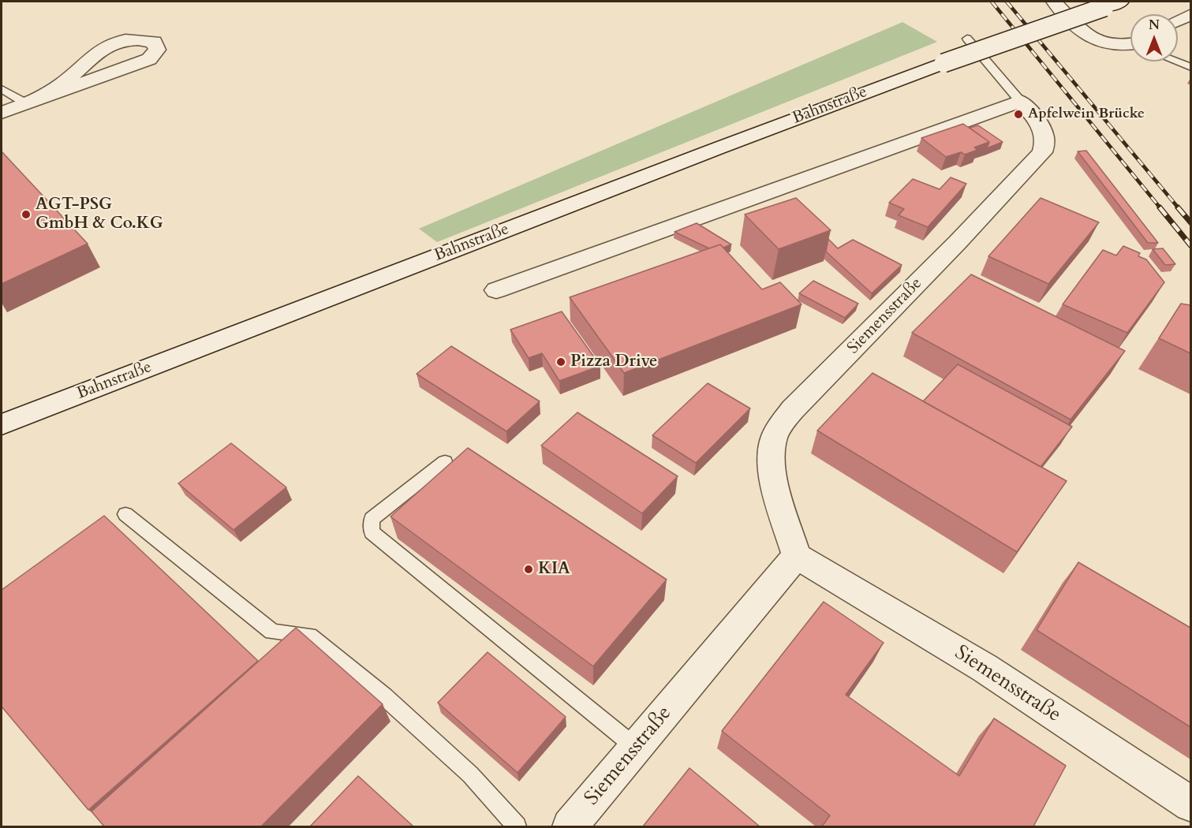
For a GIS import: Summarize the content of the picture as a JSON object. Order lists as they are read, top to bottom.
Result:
{
  "streets": {
    "street": ["Bahnstraße", "Siemensstraße"]
  },
  "places": [
    "Apfelwein Brücke",
    "AGT-PSG GmbH & Co.KG",
    "Pizza Drive",
    "KIA"
  ],
  "north": "top"
}
